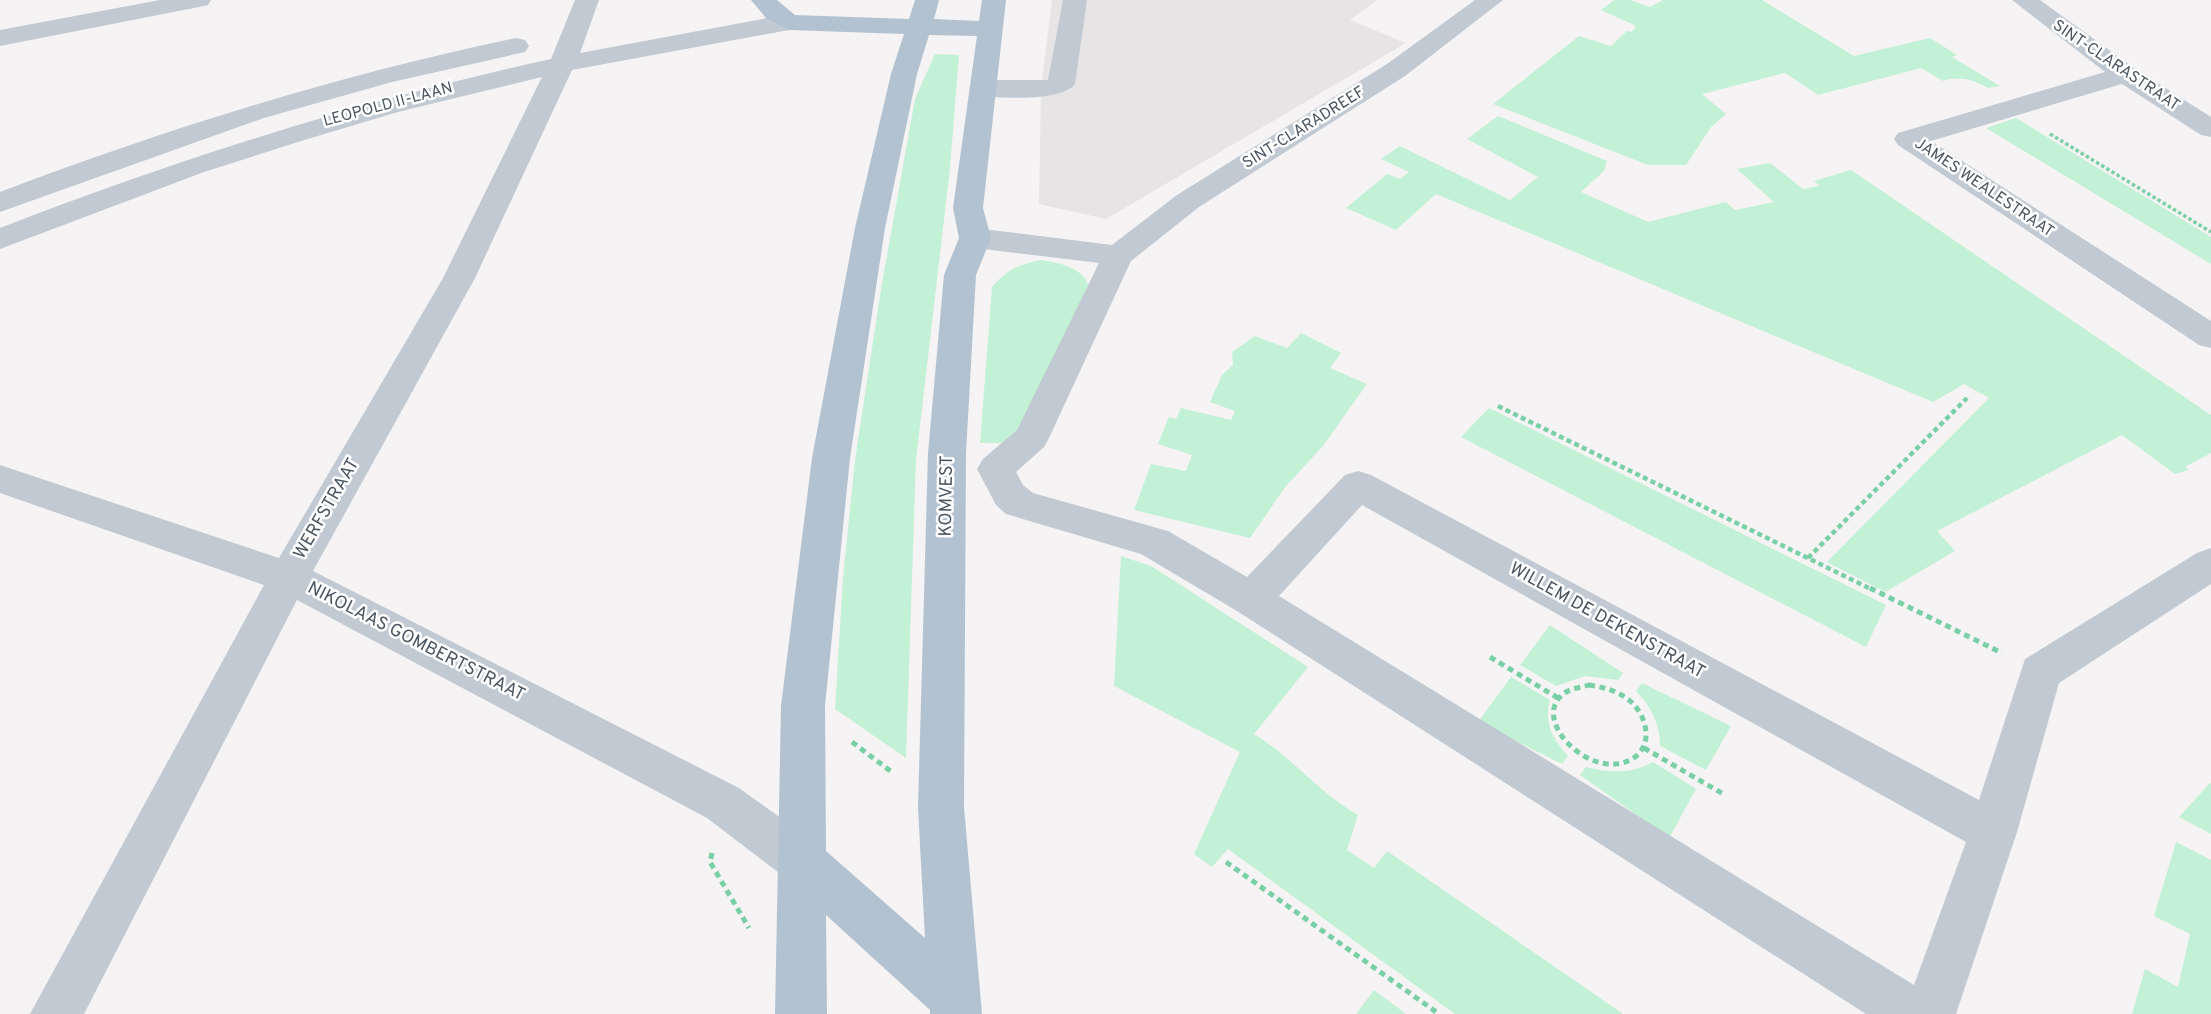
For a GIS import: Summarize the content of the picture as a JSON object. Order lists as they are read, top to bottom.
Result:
{
  "streets": {
    "main road": ["LEOPOLD II-LAAN", "KOMVEST"],
    "street": [
      "SINT-CLARASTRAAT",
      "SINT-CLARADREEF",
      "JAMES WEALESTRAAT",
      "WERFSTRAAT",
      "WILLEM DE DEKENSTRAAT",
      "NIKOLAAS GOMBERTSTRAAT"
    ]
  },
  "crossings": [
    ["SINT-CLARASTRAAT", "JAMES WEALESTRAAT"],
    ["LEOPOLD II-LAAN", "WERFSTRAAT"],
    ["WERFSTRAAT", "NIKOLAAS GOMBERTSTRAAT"]
  ]
}
